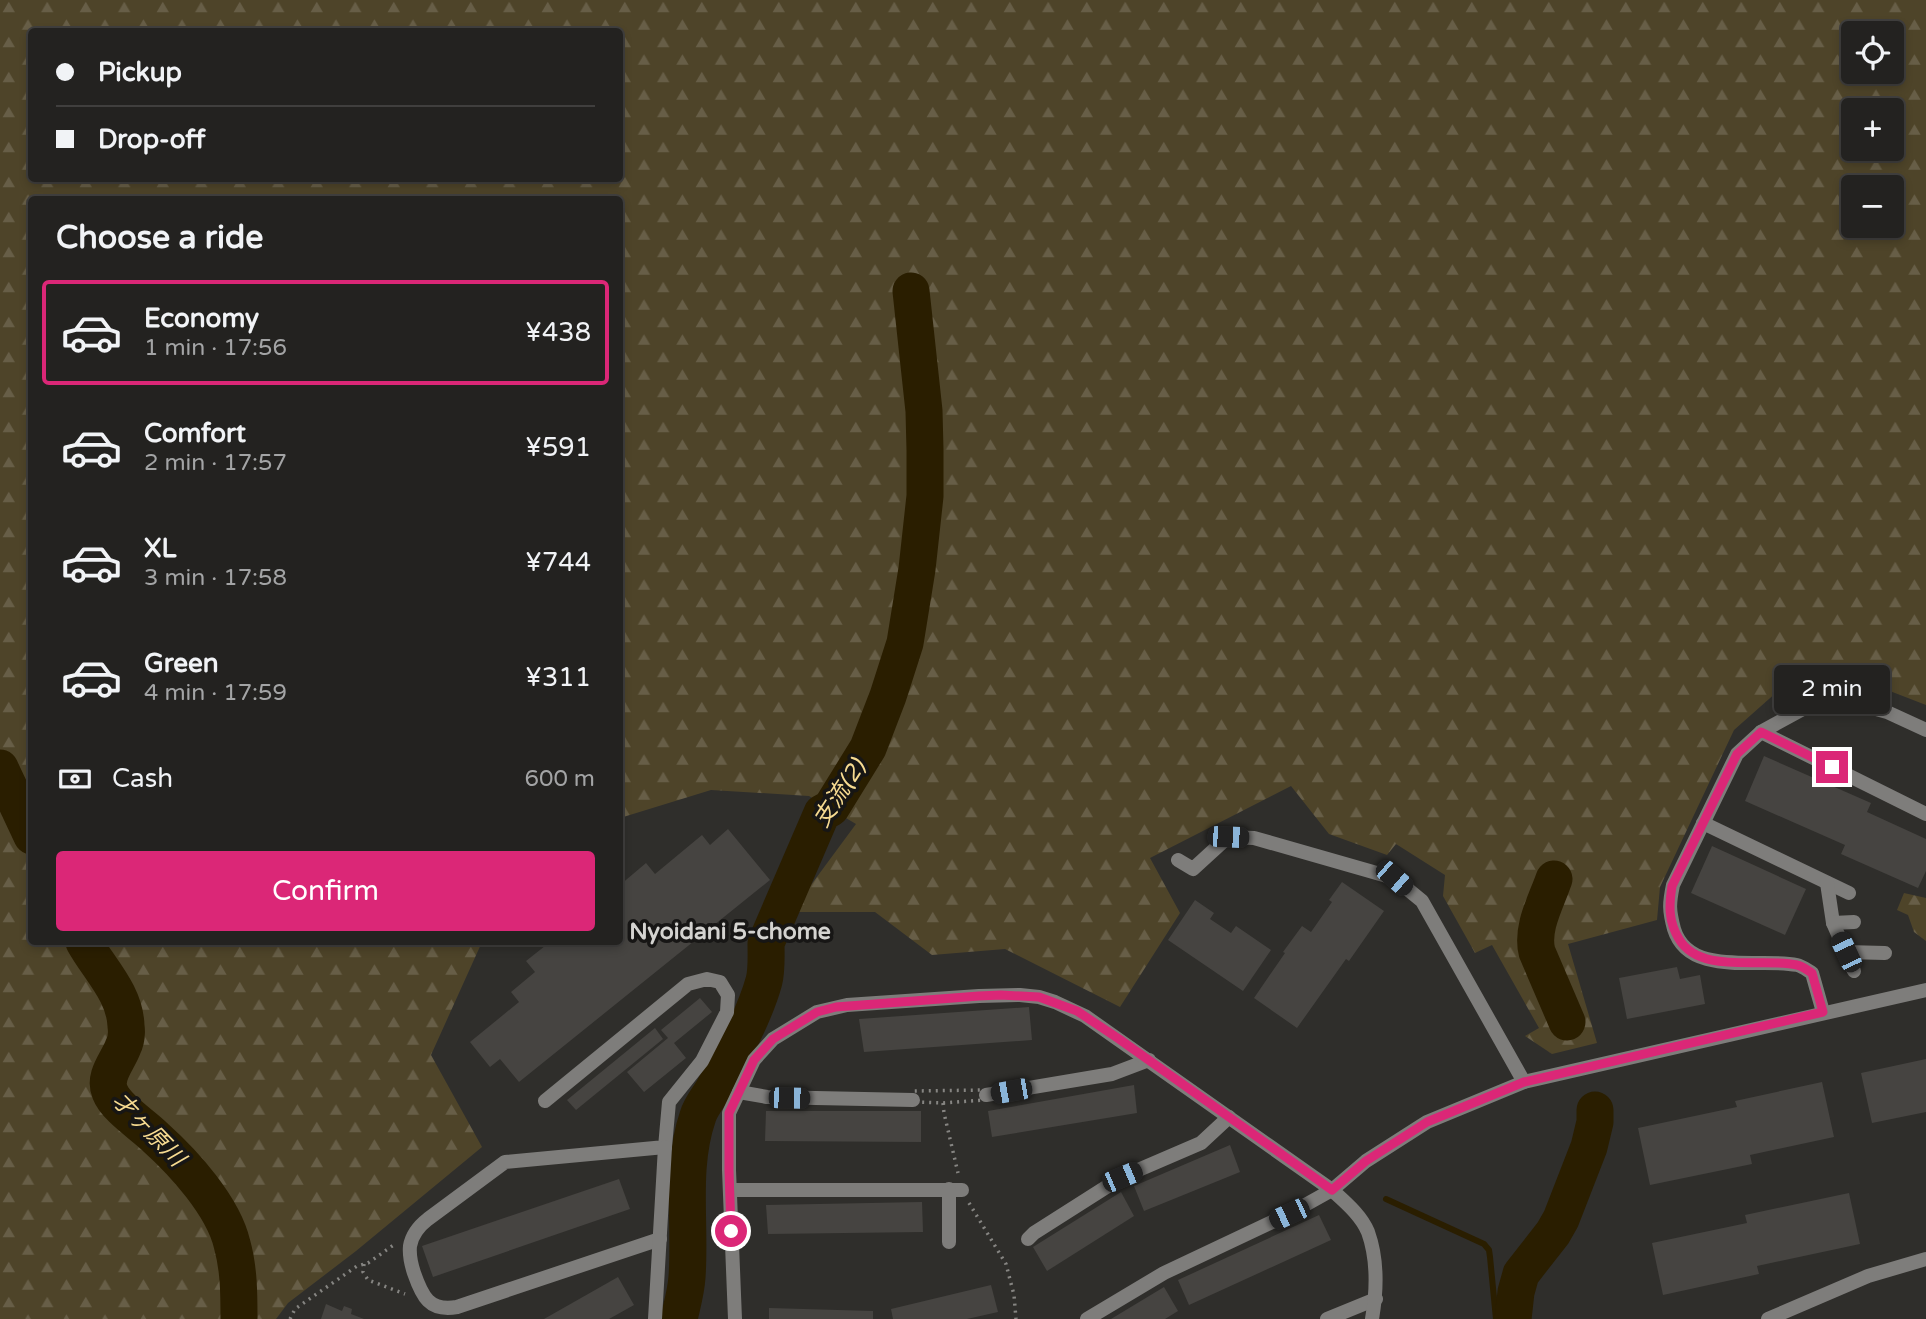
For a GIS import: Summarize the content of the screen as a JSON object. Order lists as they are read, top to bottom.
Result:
{
  "districts": ["Nyoidani 5-chome"],
  "water": ["支流(2)", "才ヶ原川"],
  "page": {
    "map_buttons": ["+", "−"],
    "banner": ["Pickup", "Drop-off"],
    "heading": "Choose a ride",
    "list": [
      {
        "name": "Economy",
        "note": "1 min · 17:56",
        "value": "¥438"
      },
      {
        "name": "Comfort",
        "note": "2 min · 17:57",
        "value": "¥591"
      },
      {
        "name": "XL",
        "note": "3 min · 17:58",
        "value": "¥744"
      },
      {
        "name": "Green",
        "note": "4 min · 17:59",
        "value": "¥311"
      }
    ],
    "bubble": "2 min",
    "pay": ["Cash", "600 m"],
    "buttons": "Confirm"
  }
}
